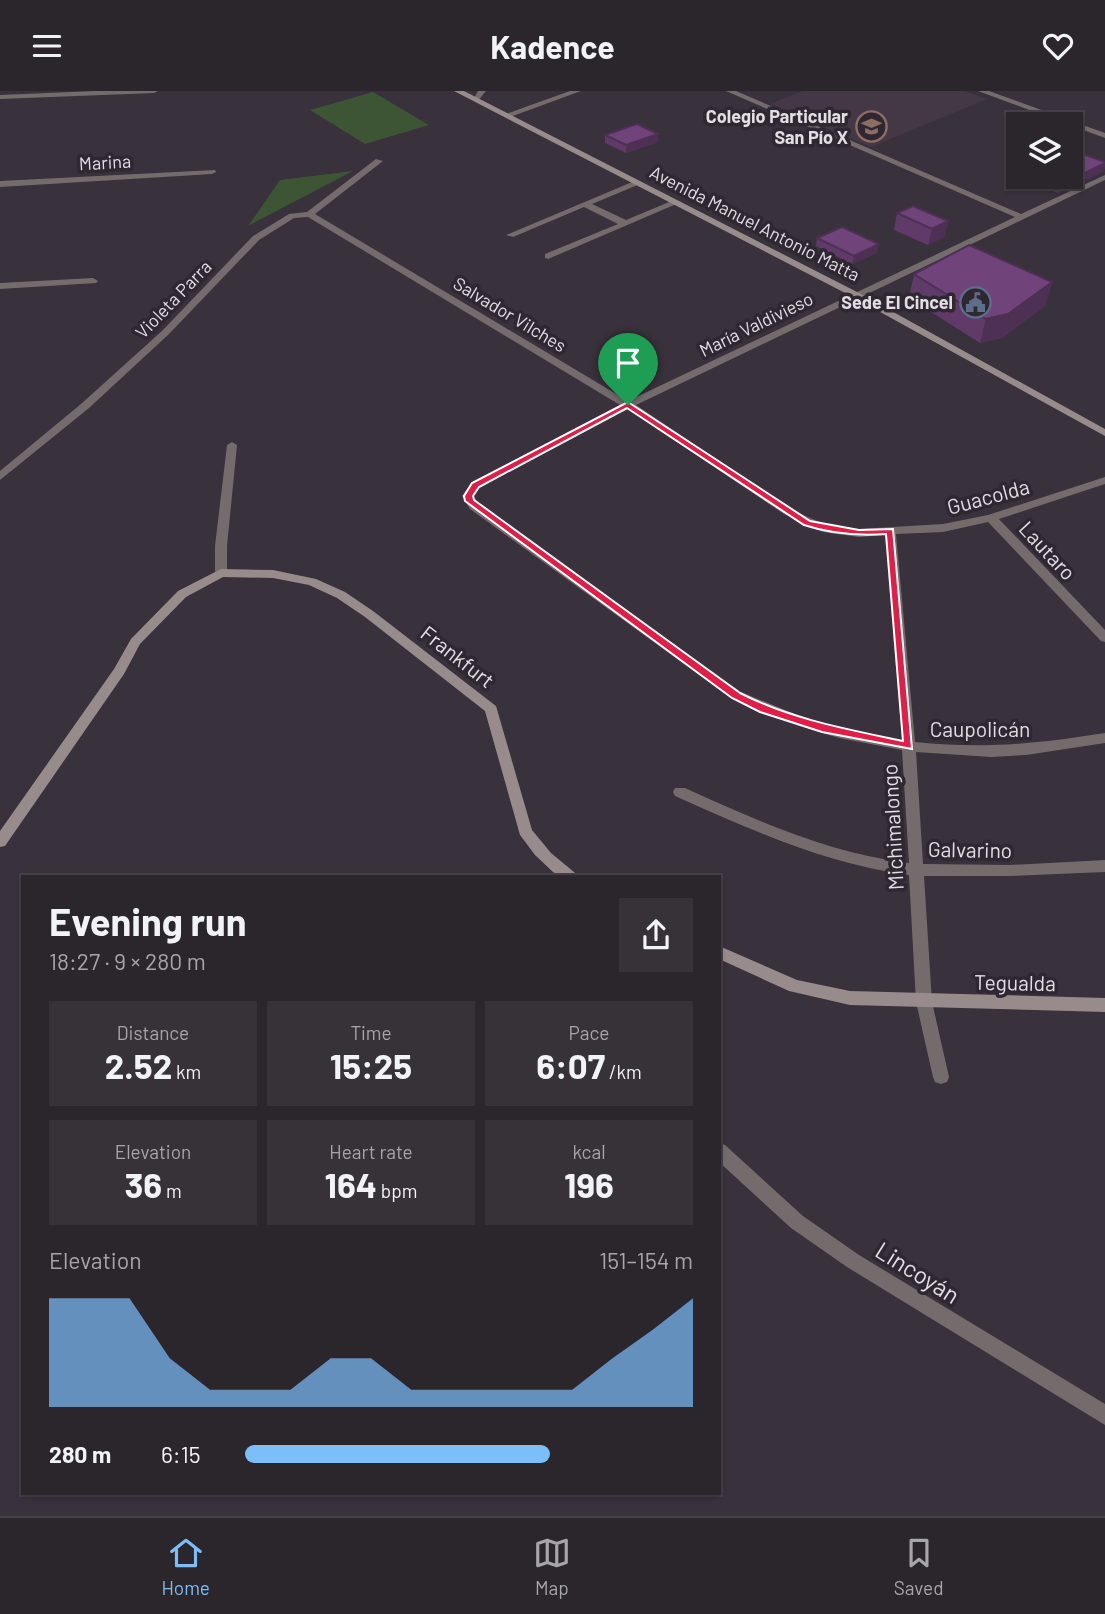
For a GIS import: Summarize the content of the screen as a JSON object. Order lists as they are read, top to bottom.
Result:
{
  "streets": {
    "main road": ["Avenida Manuel Antonio Matta", "Frankfurt", "Tegualda"],
    "street": [
      "Marina",
      "Violeta Parra",
      "Salvador Vilches",
      "María Valdivieso",
      "Guacolda",
      "Lautaro",
      "Caupolicán",
      "Michimalongo",
      "Galvarino",
      "Lincoyán"
    ]
  },
  "crossings": [
    ["Avenida Manuel Antonio Matta", "María Valdivieso"],
    ["Violeta Parra", "Salvador Vilches"],
    ["Salvador Vilches", "María Valdivieso"],
    ["Salvador Vilches", "Guacolda"],
    ["Salvador Vilches", "Michimalongo"],
    ["María Valdivieso", "Caupolicán"],
    ["Guacolda", "Lautaro"],
    ["Guacolda", "Michimalongo"],
    ["Caupolicán", "Michimalongo"],
    ["Michimalongo", "Galvarino"],
    ["Michimalongo", "Tegualda"]
  ],
  "places": {
    "school or university": ["Colegio Particular San Pío X"],
    "public building": ["Sede El Cincel"]
  },
  "page": {
    "header": "Kadence",
    "heading": ["Evening run", "18:27 · 9 × 280 m"],
    "stats": [
      ["Distance", "2.52 km"],
      ["Time", "15:25"],
      ["Pace", "6:07 /km"],
      ["Elevation", "36 m"],
      ["Heart rate", "164 bpm"],
      ["kcal", "196"]
    ],
    "chart": ["Elevation", "151–154 m"],
    "list": [
      {
        "name": "280 m",
        "note": "6:15"
      }
    ],
    "tabs": ["Home", "Map", "Saved"]
  }
}
